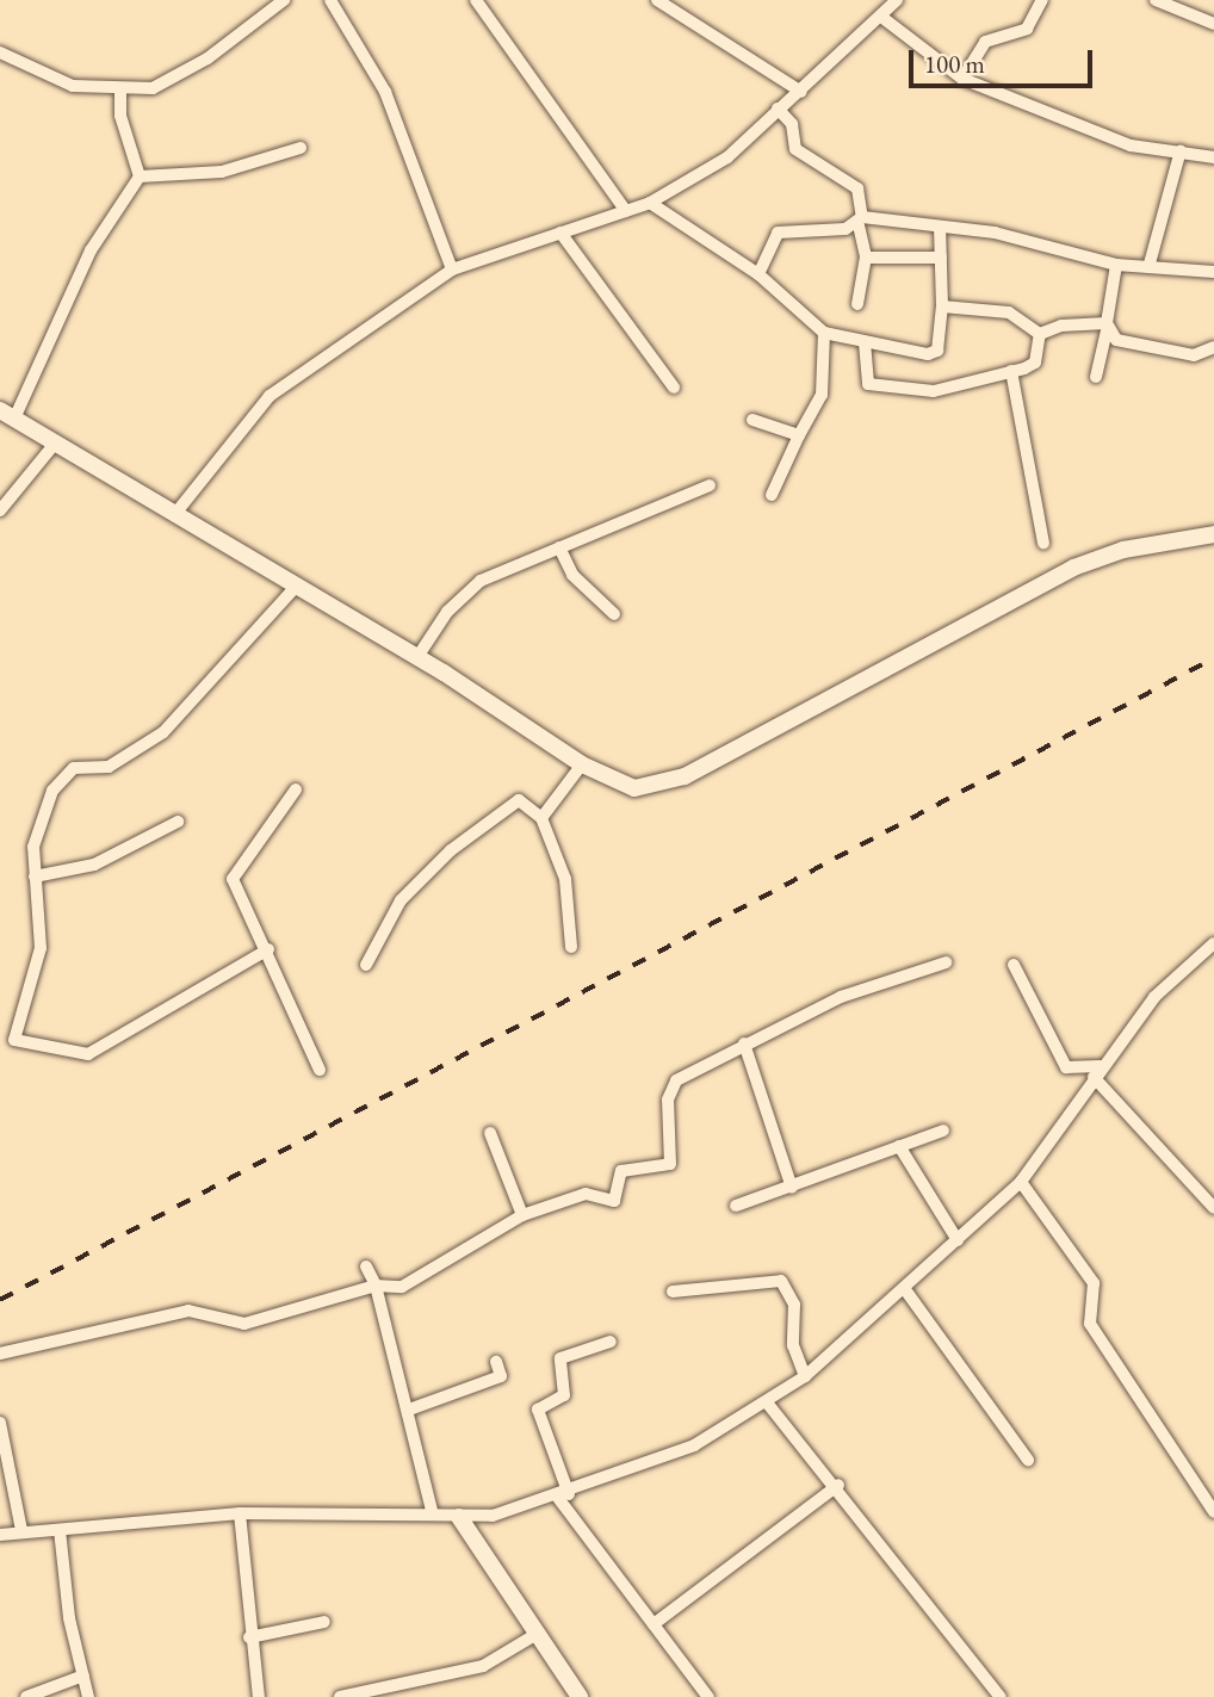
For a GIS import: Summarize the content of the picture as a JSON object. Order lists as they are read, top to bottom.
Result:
{
  "scale_bar": "100 m"
}
